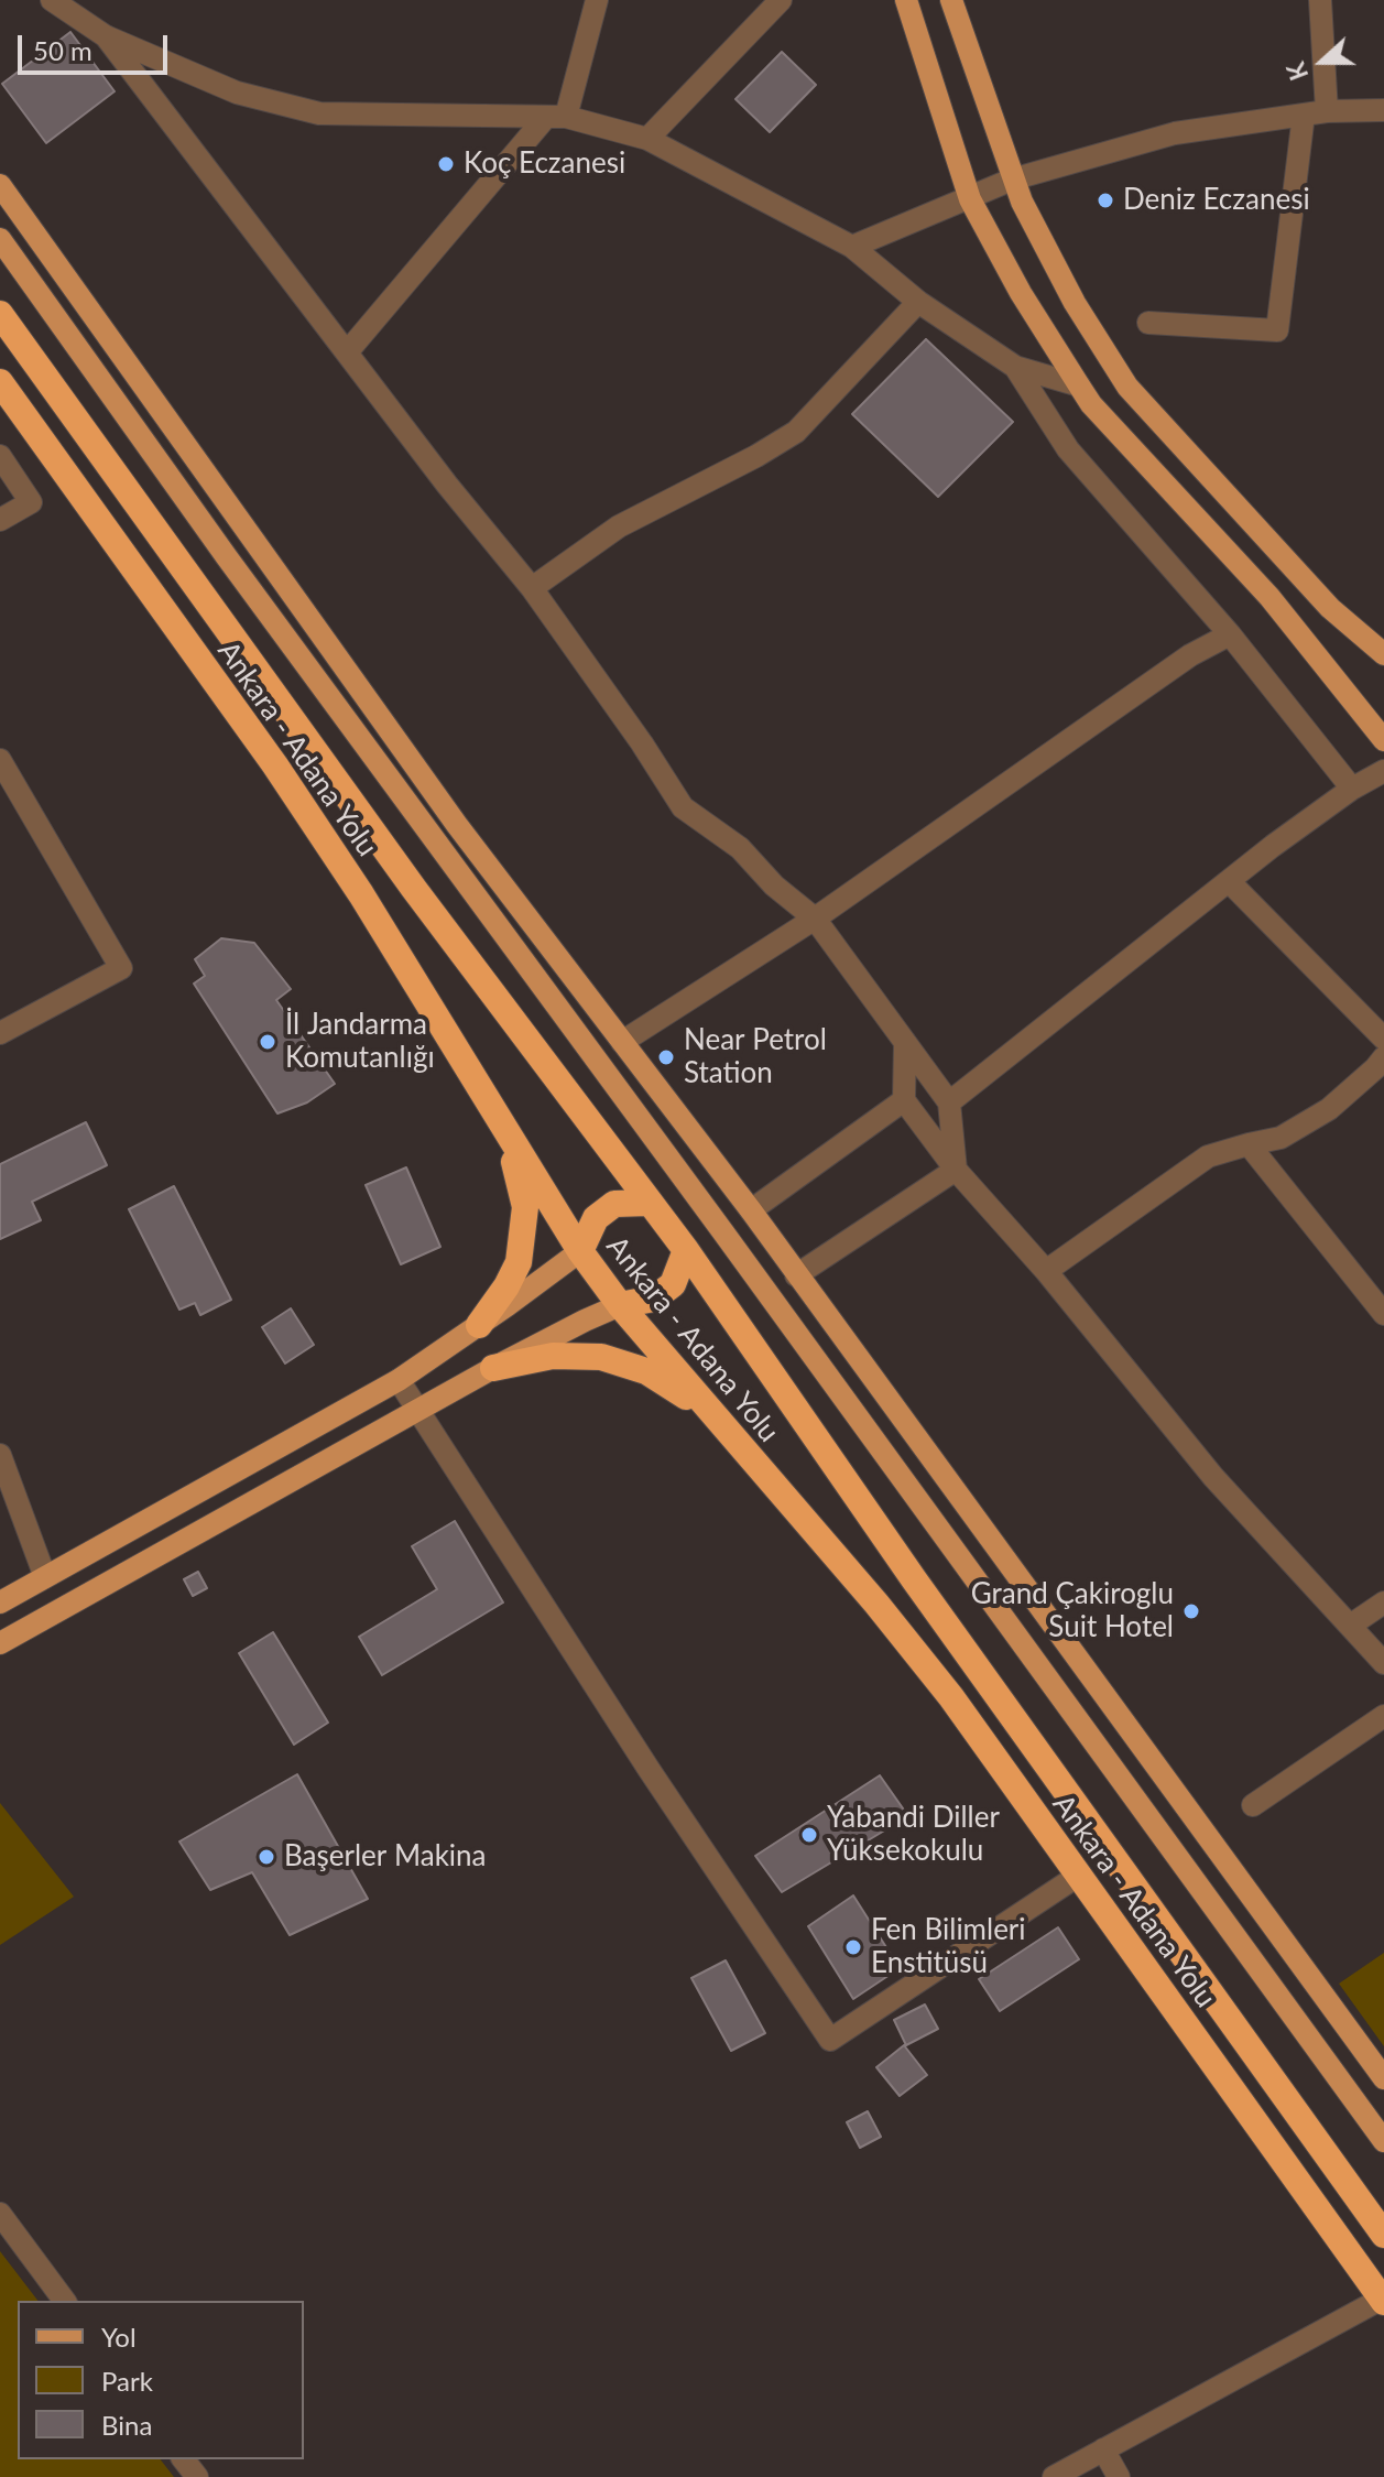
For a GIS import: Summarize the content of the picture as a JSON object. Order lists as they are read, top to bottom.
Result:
{
  "streets": {
    "highway": ["Ankara - Adana Yolu"]
  },
  "places": [
    "Koç Eczanesi",
    "Deniz Eczanesi",
    "İl Jandarma Komutanlığı",
    "Near Petrol Station",
    "Grand Çakiroglu Suit Hotel",
    "Yabandi Diller Yüksekokulu",
    "Başerler Makina",
    "Fen Bilimleri Enstitüsü"
  ],
  "legend": ["Yol", "Park", "Bina"],
  "scale_bar": "50 m",
  "north": "left"
}
